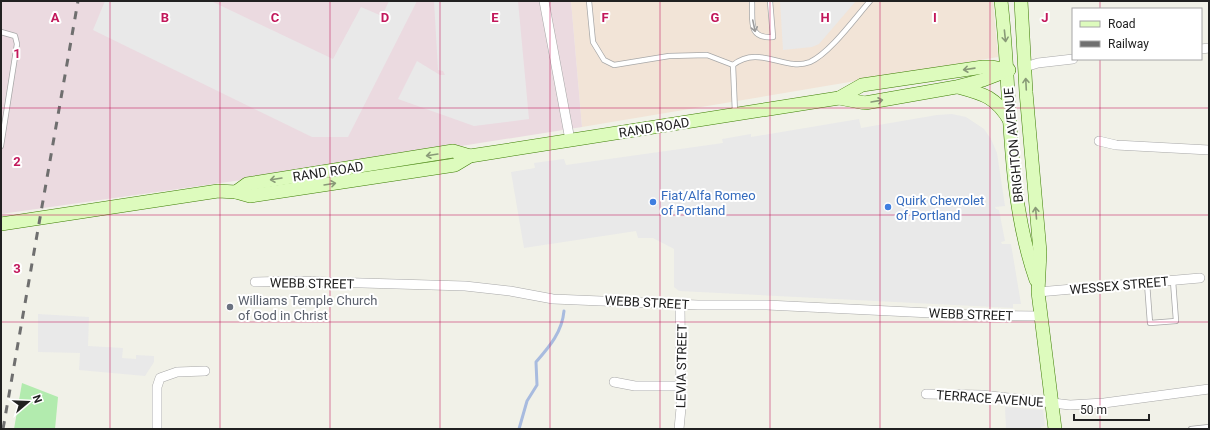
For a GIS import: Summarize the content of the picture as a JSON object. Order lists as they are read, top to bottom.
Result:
{
  "streets": {
    "main road": ["RAND ROAD", "BRIGHTON AVENUE"],
    "street": [
      "WEBB STREET",
      "WESSEX STREET",
      "LEVIA STREET",
      "TERRACE AVENUE"
    ]
  },
  "crossings": [
    ["RAND ROAD", "BRIGHTON AVENUE"],
    ["BRIGHTON AVENUE", "WEBB STREET"],
    ["BRIGHTON AVENUE", "WESSEX STREET"],
    ["BRIGHTON AVENUE", "TERRACE AVENUE"],
    ["WEBB STREET", "LEVIA STREET"]
  ],
  "places": ["Fiat/Alfa Romeo of Portland", "Quirk Chevrolet of Portland", "Williams Temple Church of God in Christ"],
  "legend": ["Road", "Railway"],
  "scale_bar": "50 m",
  "north": "right",
  "grid": {
    "columns": [
      "A",
      "B",
      "C",
      "D",
      "E",
      "F",
      "G",
      "H",
      "I",
      "J"
    ],
    "rows": ["1", "2", "3"]
  }
}
